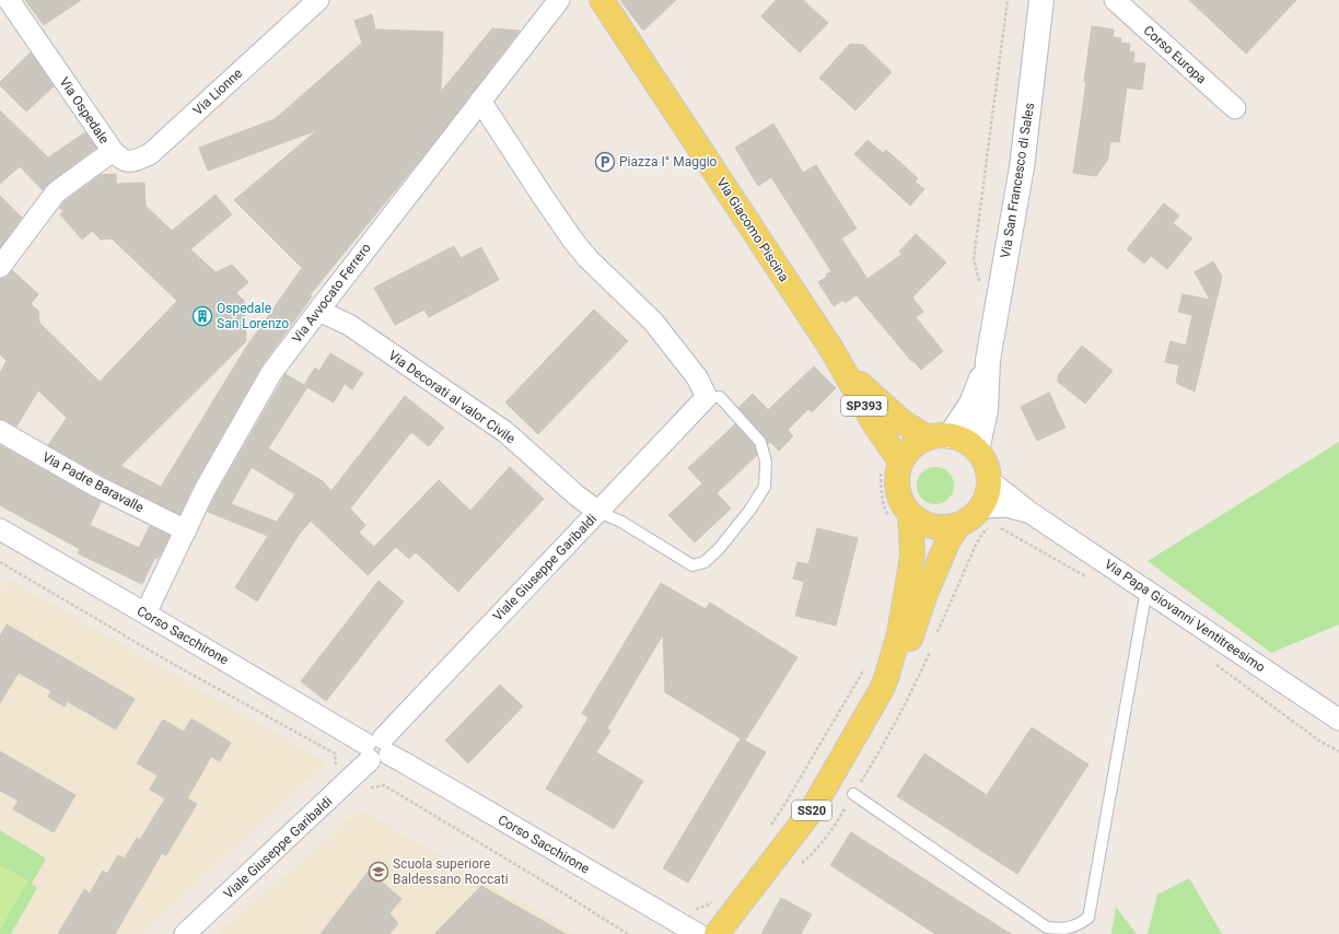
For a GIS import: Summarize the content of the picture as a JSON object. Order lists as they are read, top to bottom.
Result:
{
  "streets": {
    "main road": [
      "Via San Francesco di Sales",
      "Via Giacomo Piscina",
      "SP393",
      "SS20"
    ],
    "street": [
      "Corso Europa",
      "Via Lionne",
      "Via Ospedale",
      "Via Avvocato Ferrero",
      "Via Decorati al valor Civile",
      "Via Padre Baravalle",
      "Viale Giuseppe Garibaldi",
      "Via Papa Giovanni Ventitreesimo",
      "Corso Sacchirone"
    ]
  },
  "crossings": [
    ["Via Lionne", "Via Ospedale"],
    ["Via Giacomo Piscina", "Via Papa Giovanni Ventitreesimo"],
    ["Via Giacomo Piscina", "SS20"],
    ["Via Avvocato Ferrero", "Via Decorati al valor Civile"],
    ["Via Avvocato Ferrero", "Via Padre Baravalle"],
    ["Via Avvocato Ferrero", "Corso Sacchirone"],
    ["Via Decorati al valor Civile", "Viale Giuseppe Garibaldi"],
    ["Viale Giuseppe Garibaldi", "Corso Sacchirone"],
    ["Via Papa Giovanni Ventitreesimo", "SS20"]
  ],
  "places": {
    "parking": ["Piazza I° Maggio"],
    "building": ["Ospedale San Lorenzo"],
    "school or university": ["Scuola superiore Baldessano Roccati"]
  }
}
